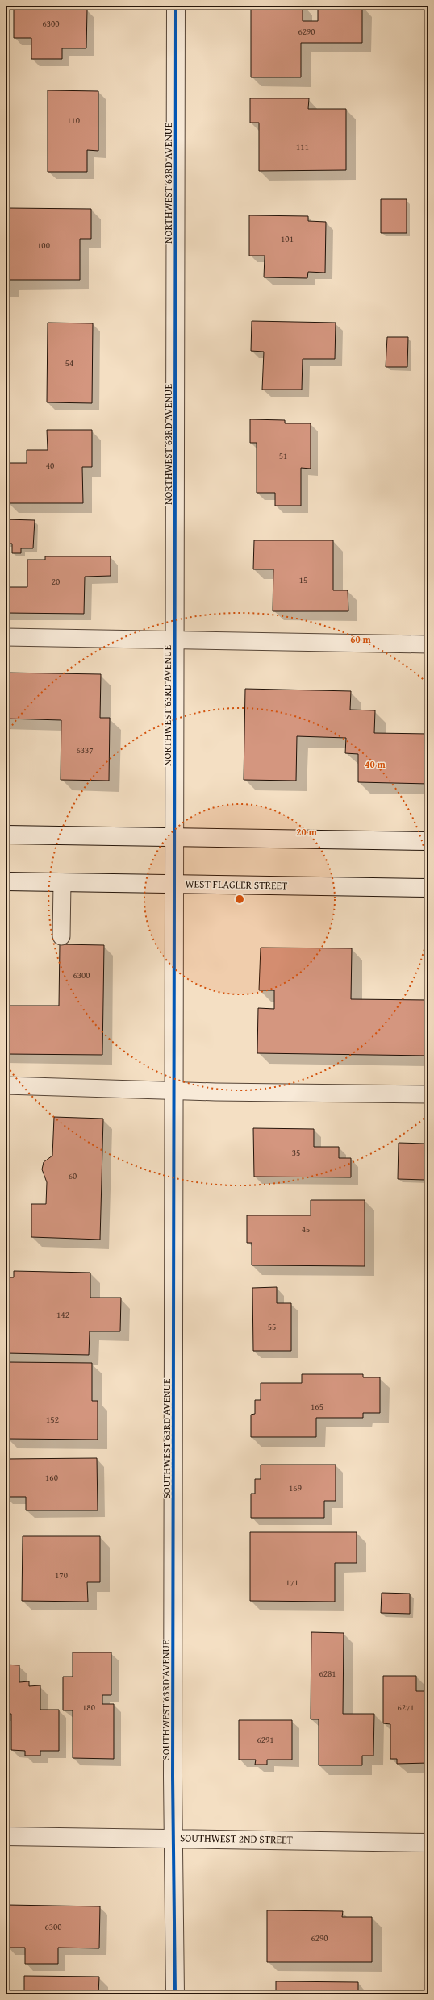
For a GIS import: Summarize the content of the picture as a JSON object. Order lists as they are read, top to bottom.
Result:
{
  "streets": {
    "street": [
      "NORTHWEST 63RD AVENUE",
      "WEST FLAGLER STREET",
      "SOUTHWEST 63RD AVENUE",
      "SOUTHWEST 2ND STREET"
    ]
  },
  "crossings": [
    ["NORTHWEST 63RD AVENUE", "WEST FLAGLER STREET"],
    ["NORTHWEST 63RD AVENUE", "SOUTHWEST 63RD AVENUE"],
    ["WEST FLAGLER STREET", "SOUTHWEST 63RD AVENUE"],
    ["SOUTHWEST 63RD AVENUE", "SOUTHWEST 2ND STREET"]
  ],
  "house_numbers": [
    "6300",
    "6290",
    "110",
    "111",
    "101",
    "100",
    "54",
    "51",
    "40",
    "15",
    "20",
    "6337",
    "6300",
    "35",
    "60",
    "45",
    "142",
    "55",
    "165",
    "152",
    "160",
    "169",
    "170",
    "171",
    "6281",
    "180",
    "6271",
    "6291",
    "6300",
    "6290"
  ],
  "rings": ["60 m", "40 m", "20 m"]
}
